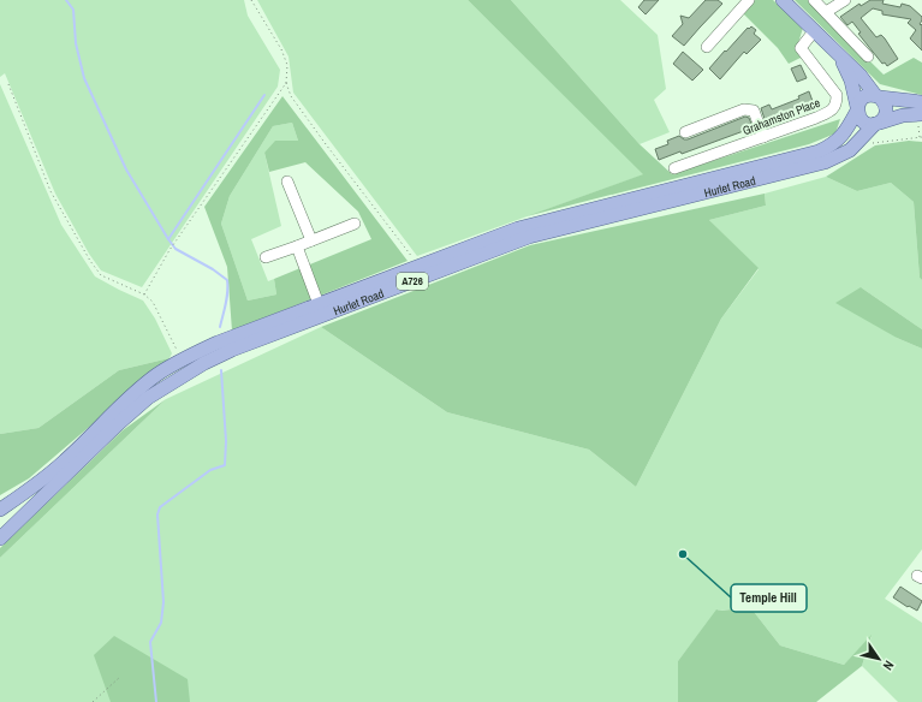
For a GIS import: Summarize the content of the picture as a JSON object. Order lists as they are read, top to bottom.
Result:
{
  "streets": {
    "main road": ["Hurlet Road", "A726"],
    "street": ["Grahamston Place"]
  },
  "places": ["Temple Hill"],
  "north": "bottom right"
}
